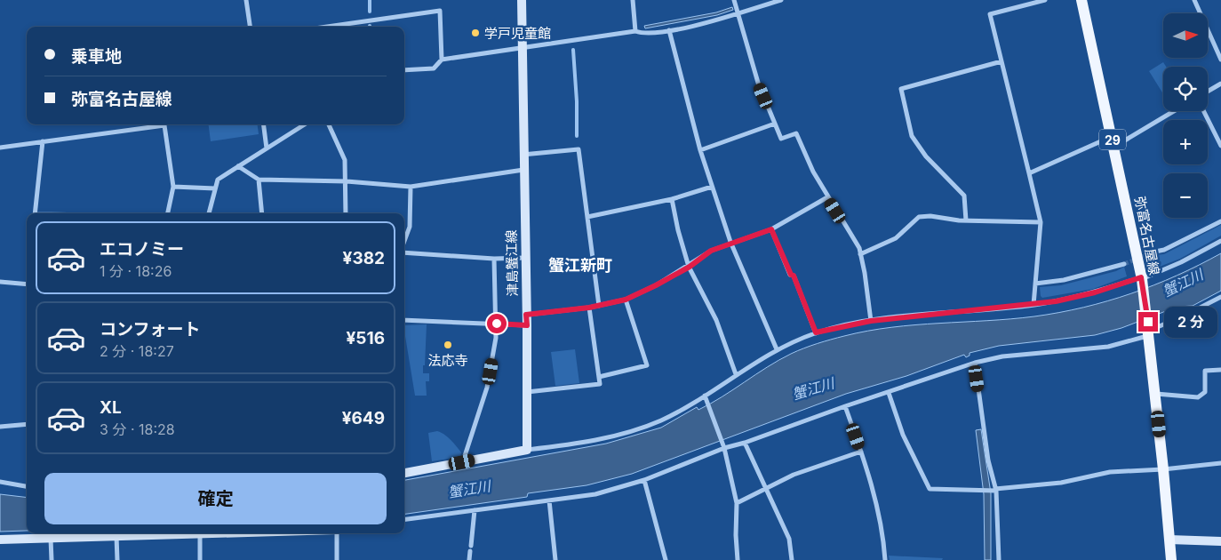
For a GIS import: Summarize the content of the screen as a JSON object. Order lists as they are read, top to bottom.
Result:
{
  "streets": {
    "main road": ["29", "弥富名古屋線", "津島蟹江線"]
  },
  "districts": ["蟹江新町"],
  "water": ["蟹江川"],
  "places": ["学戸児童館", "法応寺"],
  "north": "right",
  "page": {
    "map_buttons": ["+", "−"],
    "banner": ["乗車地", "弥富名古屋線"],
    "list": [
      {
        "name": "エコノミー",
        "note": "1 分 · 18:26",
        "value": "¥382"
      },
      {
        "name": "コンフォート",
        "note": "2 分 · 18:27",
        "value": "¥516"
      },
      {
        "name": "XL",
        "note": "3 分 · 18:28",
        "value": "¥649"
      }
    ],
    "bubble": "2 分",
    "buttons": "確定"
  }
}
